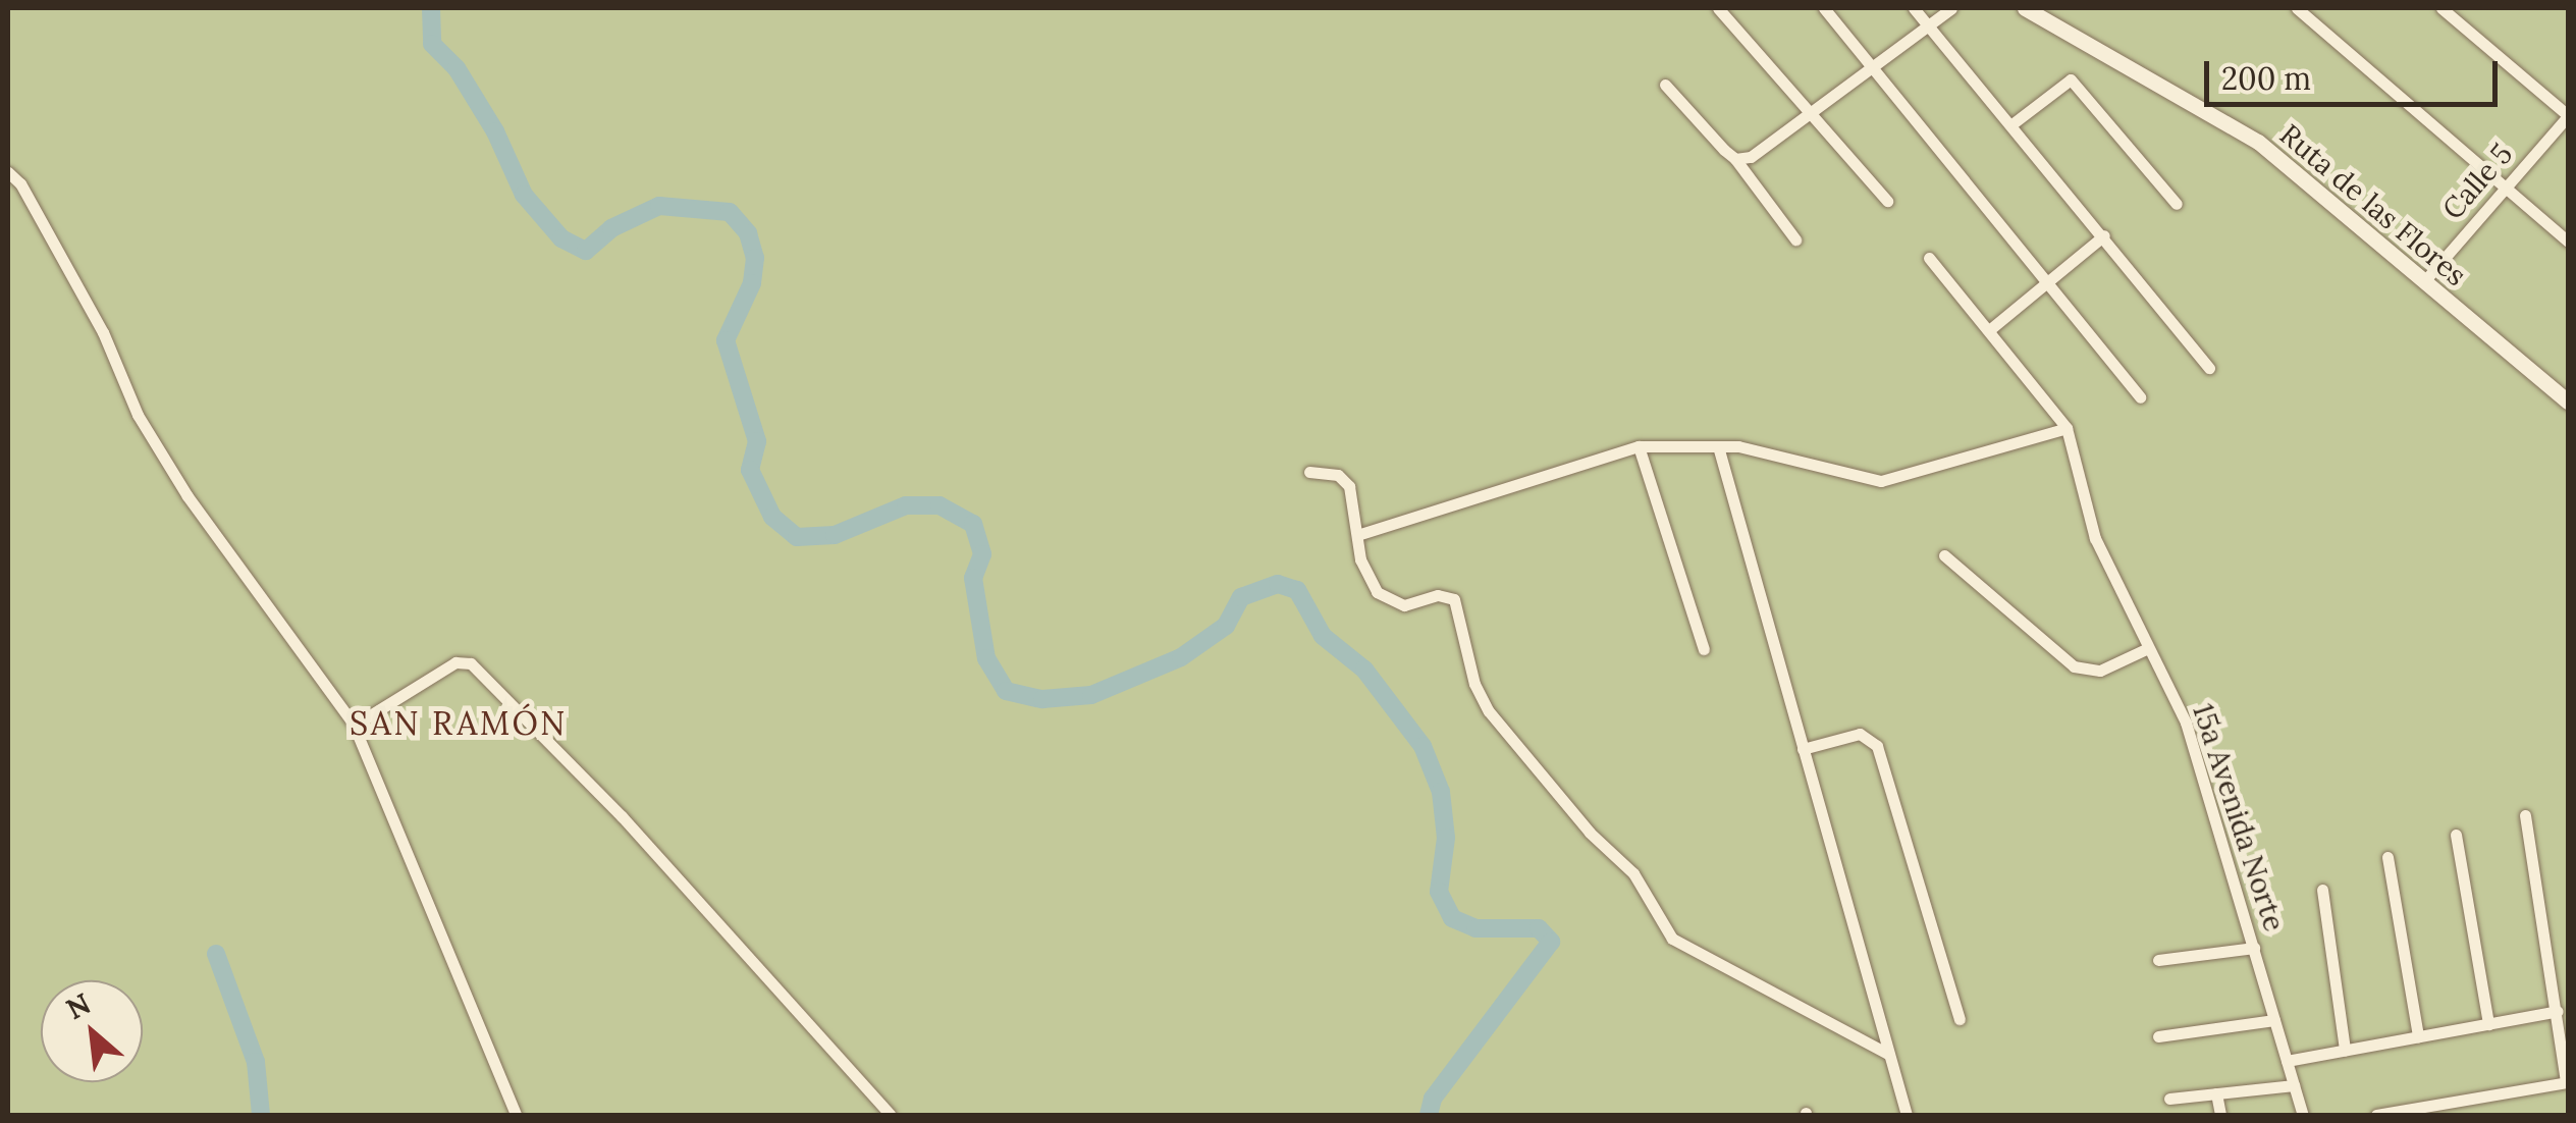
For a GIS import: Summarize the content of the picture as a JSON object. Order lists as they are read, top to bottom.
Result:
{
  "streets": {
    "main road": ["Ruta de las Flores"],
    "street": ["Calle 5", "15a Avenida Norte"]
  },
  "crossings": [
    ["Calle 5", "Ruta de las Flores"]
  ],
  "districts": ["SAN RAMÓN"],
  "scale_bar": "200 m",
  "north": "top left"
}
